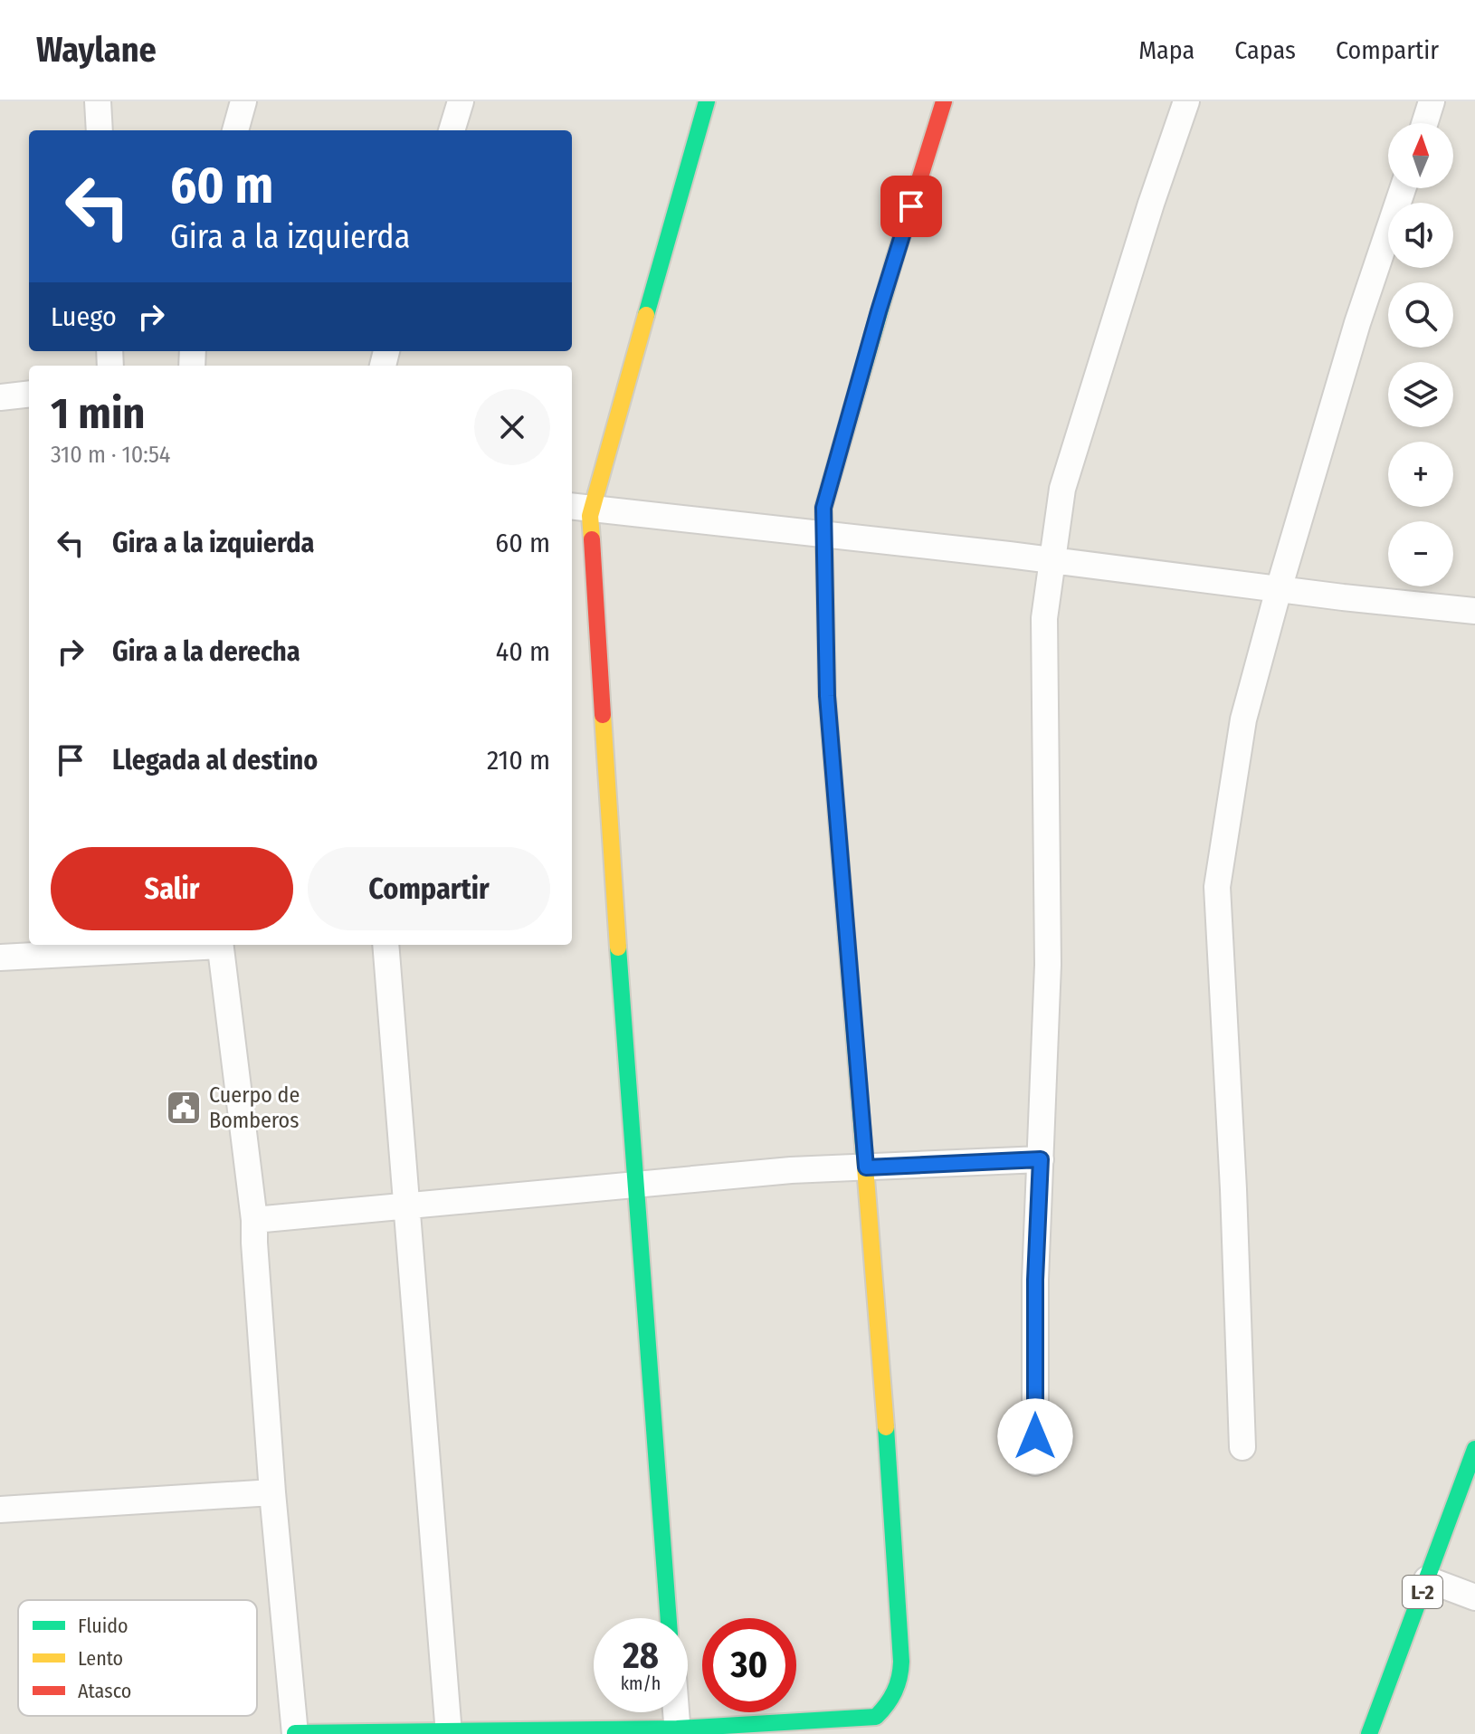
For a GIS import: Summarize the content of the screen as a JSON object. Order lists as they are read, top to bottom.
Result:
{
  "streets": {
    "street": ["L-2"]
  },
  "places": {
    "public building": ["Cuerpo de Bomberos"]
  },
  "legend": ["Fluido", "Lento", "Atasco"],
  "north": "top",
  "page": {
    "header": "Waylane",
    "nav": ["Mapa", "Capas", "Compartir"],
    "map_buttons": ["+", "−"],
    "turn": ["60 m", "Gira a la izquierda"],
    "then": "Luego",
    "heading": ["1 min", "310 m · 10:54"],
    "list": [
      {
        "name": "Gira a la izquierda",
        "value": "60 m"
      },
      {
        "name": "Gira a la derecha",
        "value": "40 m"
      },
      {
        "name": "Llegada al destino",
        "value": "210 m"
      }
    ],
    "buttons": ["Salir", "Compartir"],
    "speed": "28 km/h",
    "limit": "30"
  }
}
